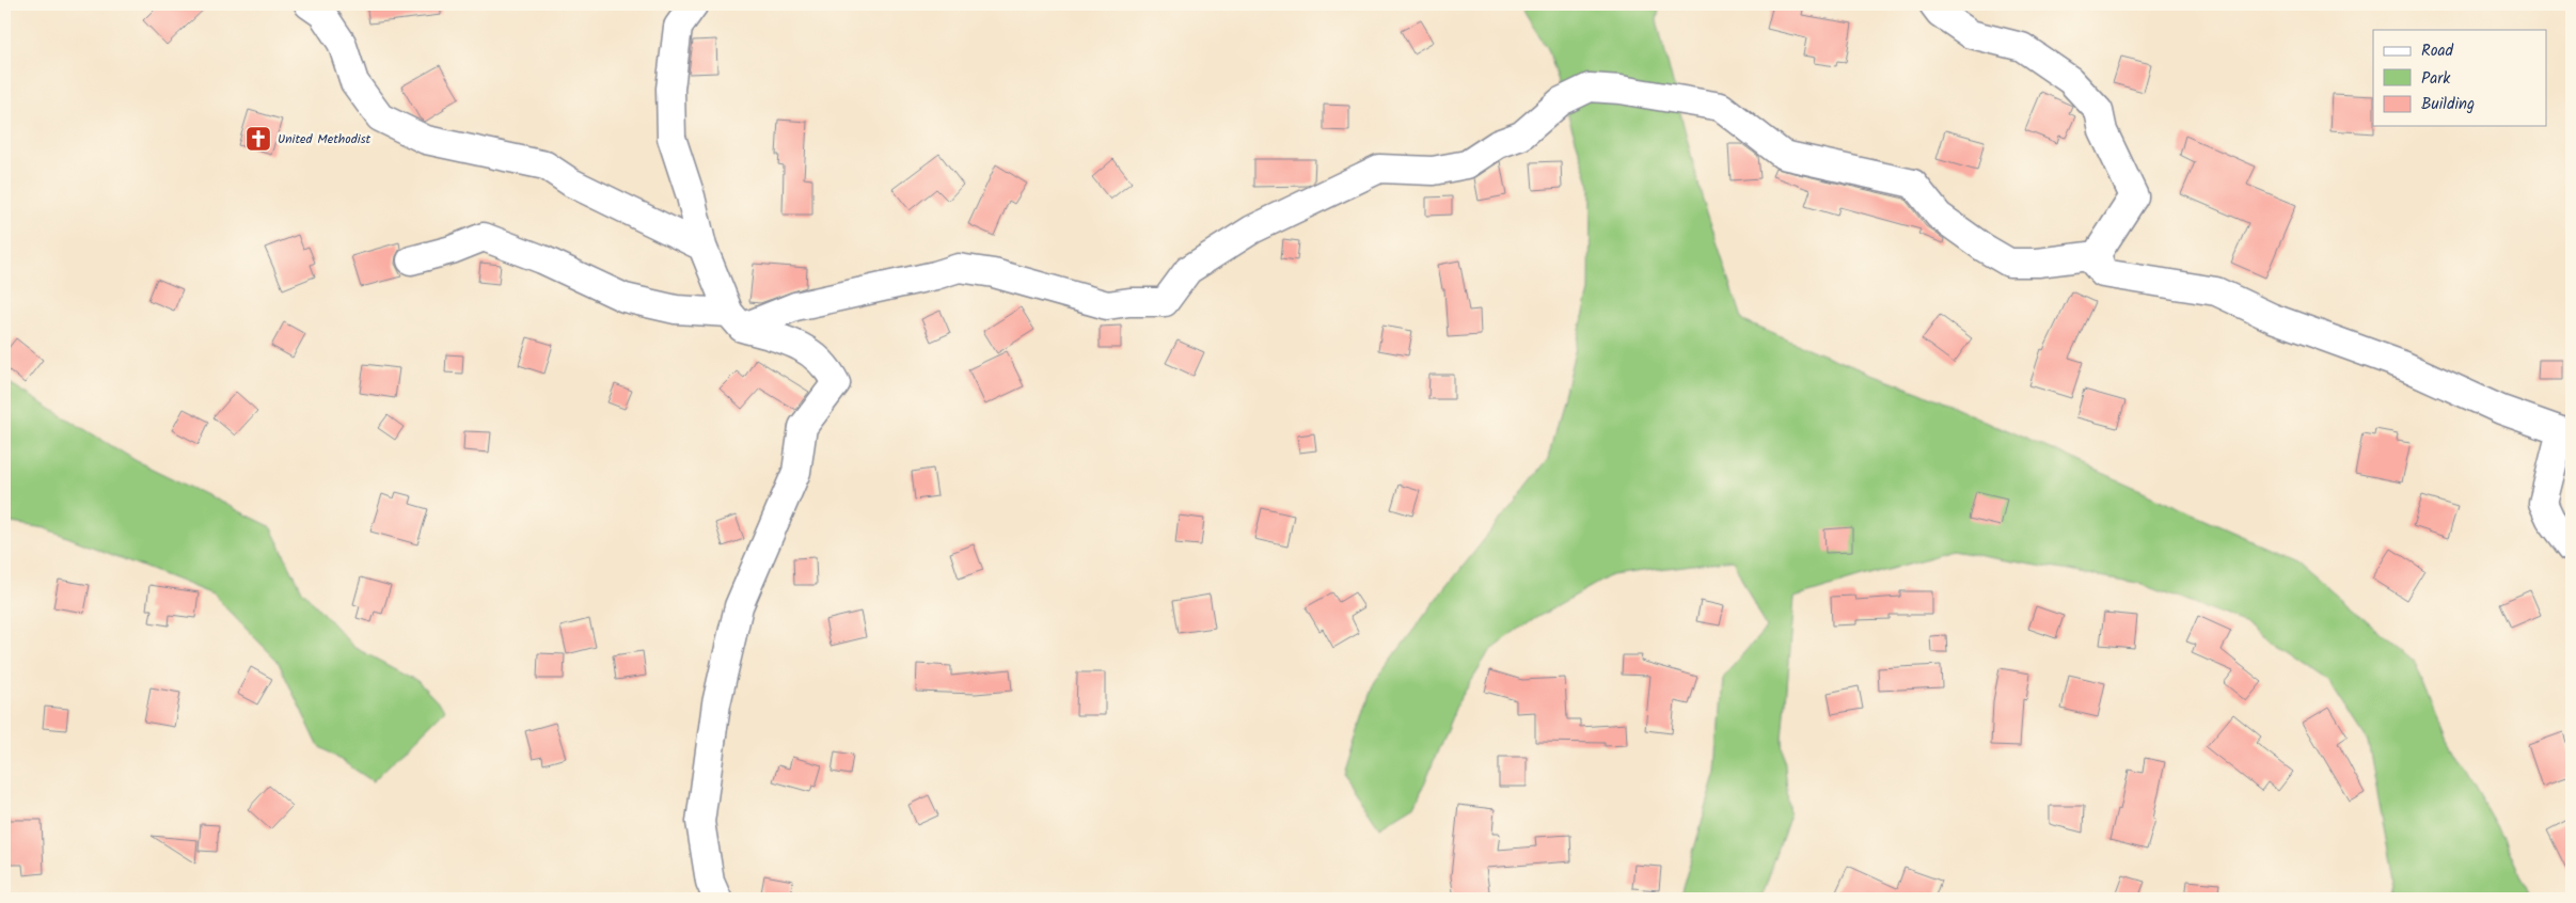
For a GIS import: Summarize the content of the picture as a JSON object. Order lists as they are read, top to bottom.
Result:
{
  "places": {
    "church": ["United Methodist"]
  },
  "legend": ["Road", "Park", "Building"]
}
